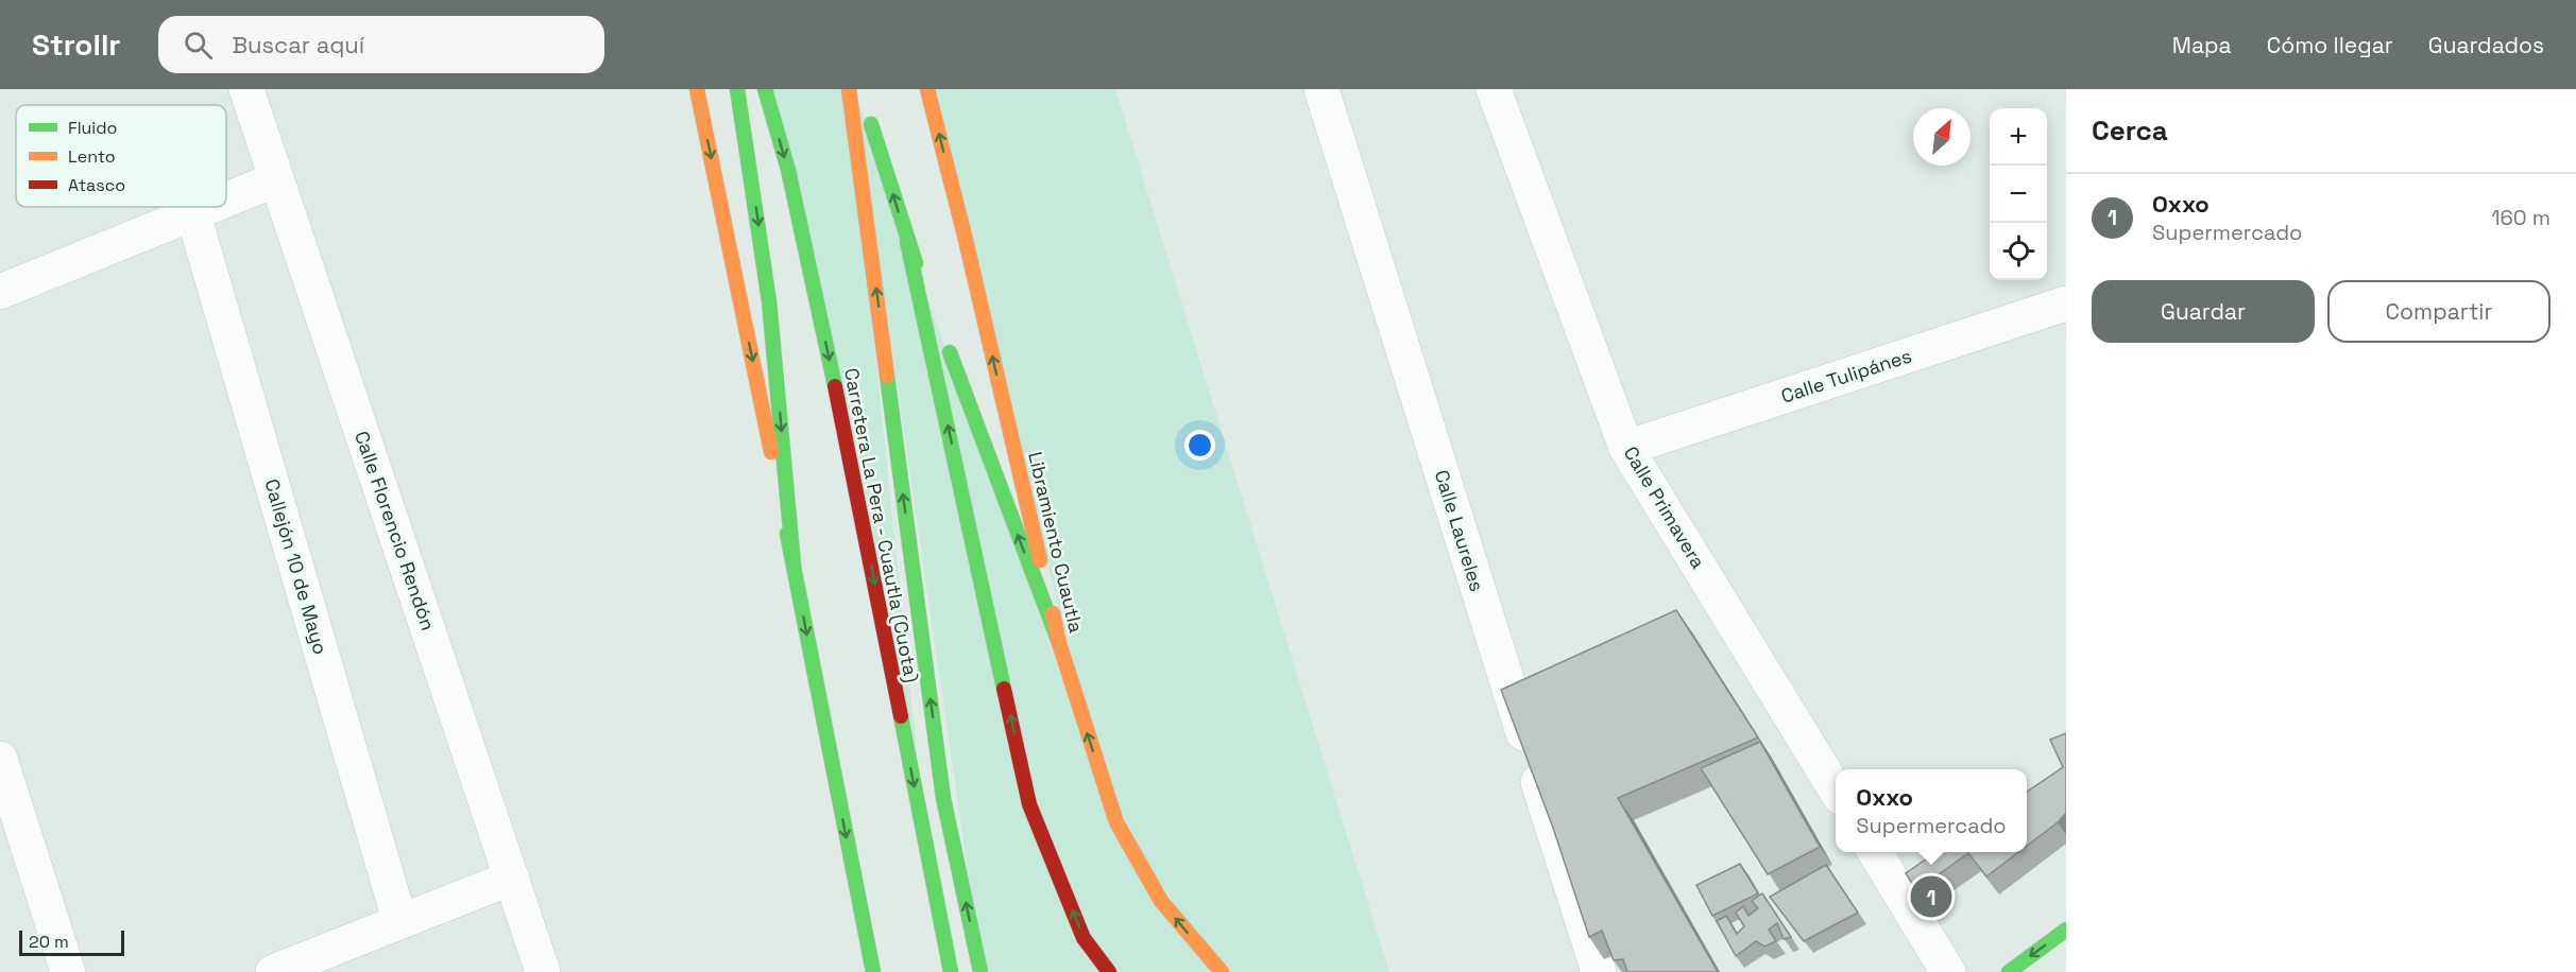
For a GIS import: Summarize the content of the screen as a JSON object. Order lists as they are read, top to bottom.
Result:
{
  "streets": {
    "main road": ["Carretera La Pera - Cuautla (Cuota)", "Libramiento Cuautla"],
    "street": [
      "Calle Tulipánes",
      "Calle Primavera",
      "Calle Florencio Rendón",
      "Calle Laureles",
      "Callejón 10 de Mayo"
    ]
  },
  "crossings": [
    ["Calle Tulipánes", "Calle Primavera"]
  ],
  "legend": ["Fluido", "Lento", "Atasco"],
  "scale_bar": "20 m",
  "north": "top right",
  "page": {
    "header": "Strollr",
    "search": "Buscar aquí",
    "nav": ["Mapa", "Cómo llegar", "Guardados"],
    "heading": "Cerca",
    "map_buttons": ["+", "−"],
    "list": [
      {
        "mark": "1",
        "name": "Oxxo",
        "note": "Supermercado",
        "value": "160 m"
      }
    ],
    "buttons": ["Guardar", "Compartir"],
    "popup": ["Oxxo", "Supermercado"],
    "pins": "1",
    "scale": "20 m"
  }
}
